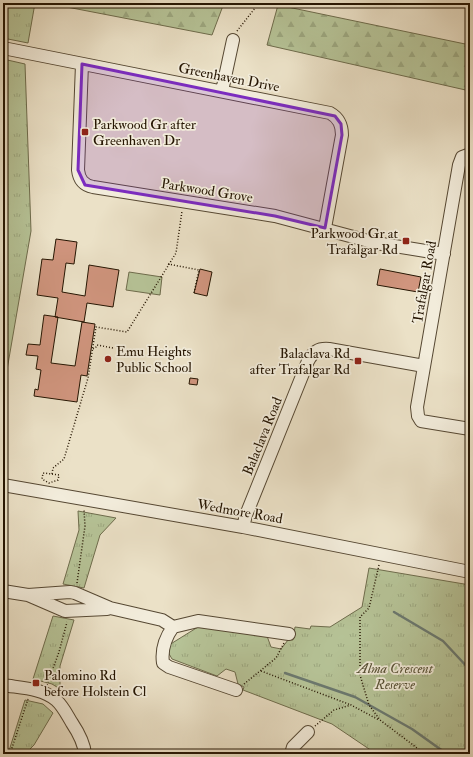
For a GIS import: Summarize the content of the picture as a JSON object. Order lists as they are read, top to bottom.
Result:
{
  "streets": {
    "street": [
      "Greenhaven Drive",
      "Parkwood Grove",
      "Trafalgar Road",
      "Balaclava Road",
      "Wedmore Road"
    ]
  },
  "crossings": [
    ["Greenhaven Drive", "Parkwood Grove"],
    ["Parkwood Grove", "Trafalgar Road"],
    ["Trafalgar Road", "Balaclava Road"],
    ["Balaclava Road", "Wedmore Road"]
  ],
  "parks": ["Alma Crescent Reserve"],
  "places": {
    "transit": [
      "Parkwood Gr after Greenhaven Dr",
      "Parkwood Gr at Trafalgar Rd",
      "Balaclava Rd after Trafalgar Rd",
      "Palomino Rd before Holstein Cl"
    ],
    "other": ["Emu Heights Public School"]
  }
}
